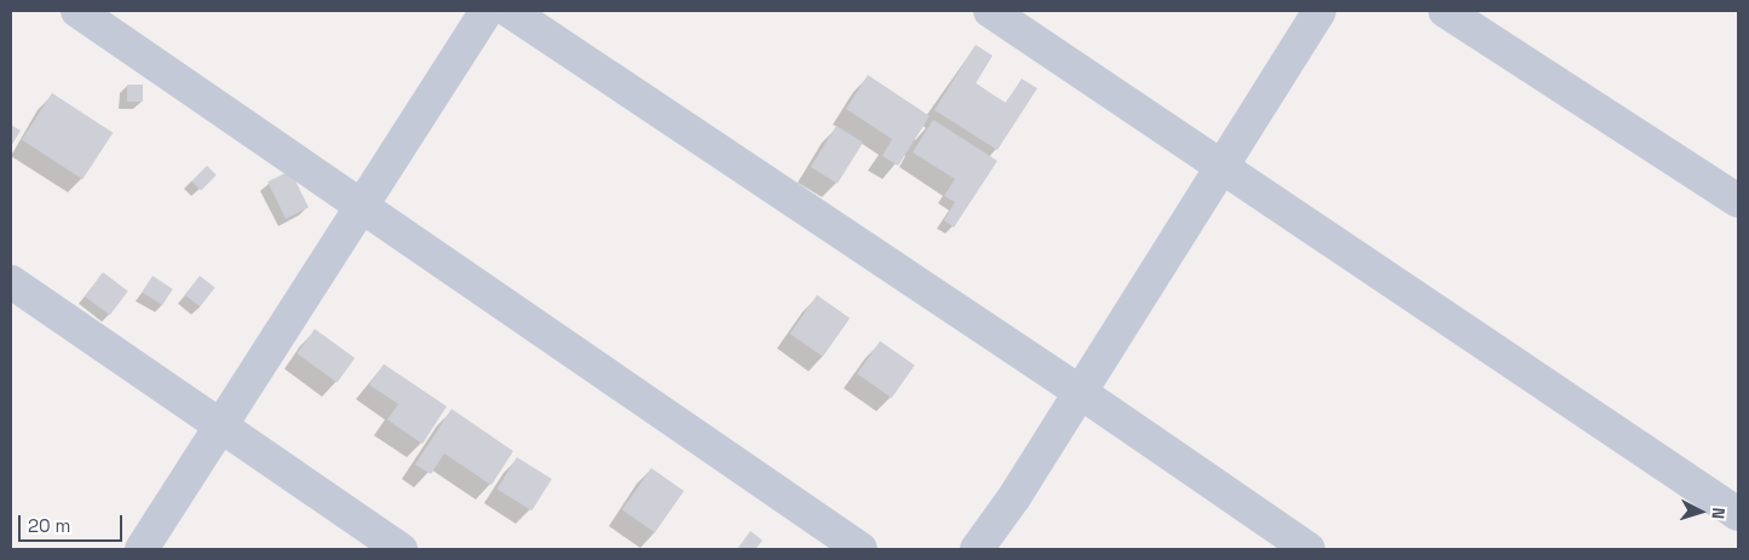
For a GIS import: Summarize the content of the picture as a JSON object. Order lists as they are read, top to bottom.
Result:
{
  "scale_bar": "20 m",
  "north": "right"
}
